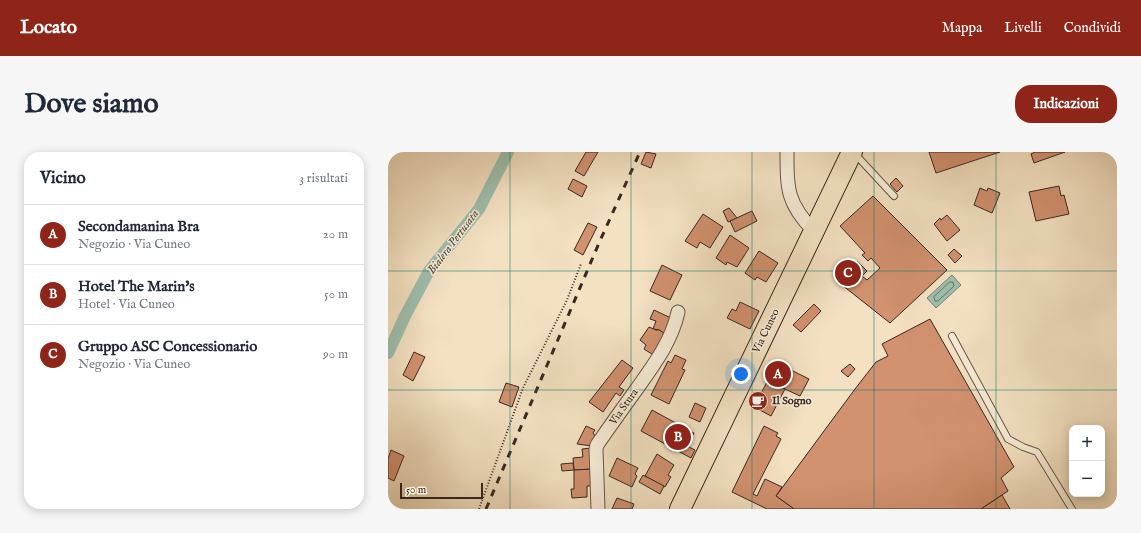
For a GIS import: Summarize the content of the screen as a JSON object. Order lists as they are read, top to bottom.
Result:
{
  "streets": {
    "main road": ["Via Cuneo"],
    "street": ["Via Stura"]
  },
  "water": ["Bialera Pertusata"],
  "places": {
    "cafe": ["Il Sogno"]
  },
  "scale_bar": "50 m",
  "page": {
    "header": "Locato",
    "nav": ["Mappa", "Livelli", "Condividi"],
    "buttons": "Indicazioni",
    "title": "Dove siamo",
    "heading": ["Vicino", "3 risultati"],
    "list": [
      {
        "mark": "A",
        "name": "Secondamanina Bra",
        "note": "Negozio · Via Cuneo",
        "value": "20 m"
      },
      {
        "mark": "B",
        "name": "Hotel The Marin's",
        "note": "Hotel · Via Cuneo",
        "value": "50 m"
      },
      {
        "mark": "C",
        "name": "Gruppo ASC Concessionario",
        "note": "Negozio · Via Cuneo",
        "value": "90 m"
      }
    ],
    "pins": ["C", "A", "B"],
    "map_buttons": ["+", "−"],
    "scale": "50 m"
  }
}
